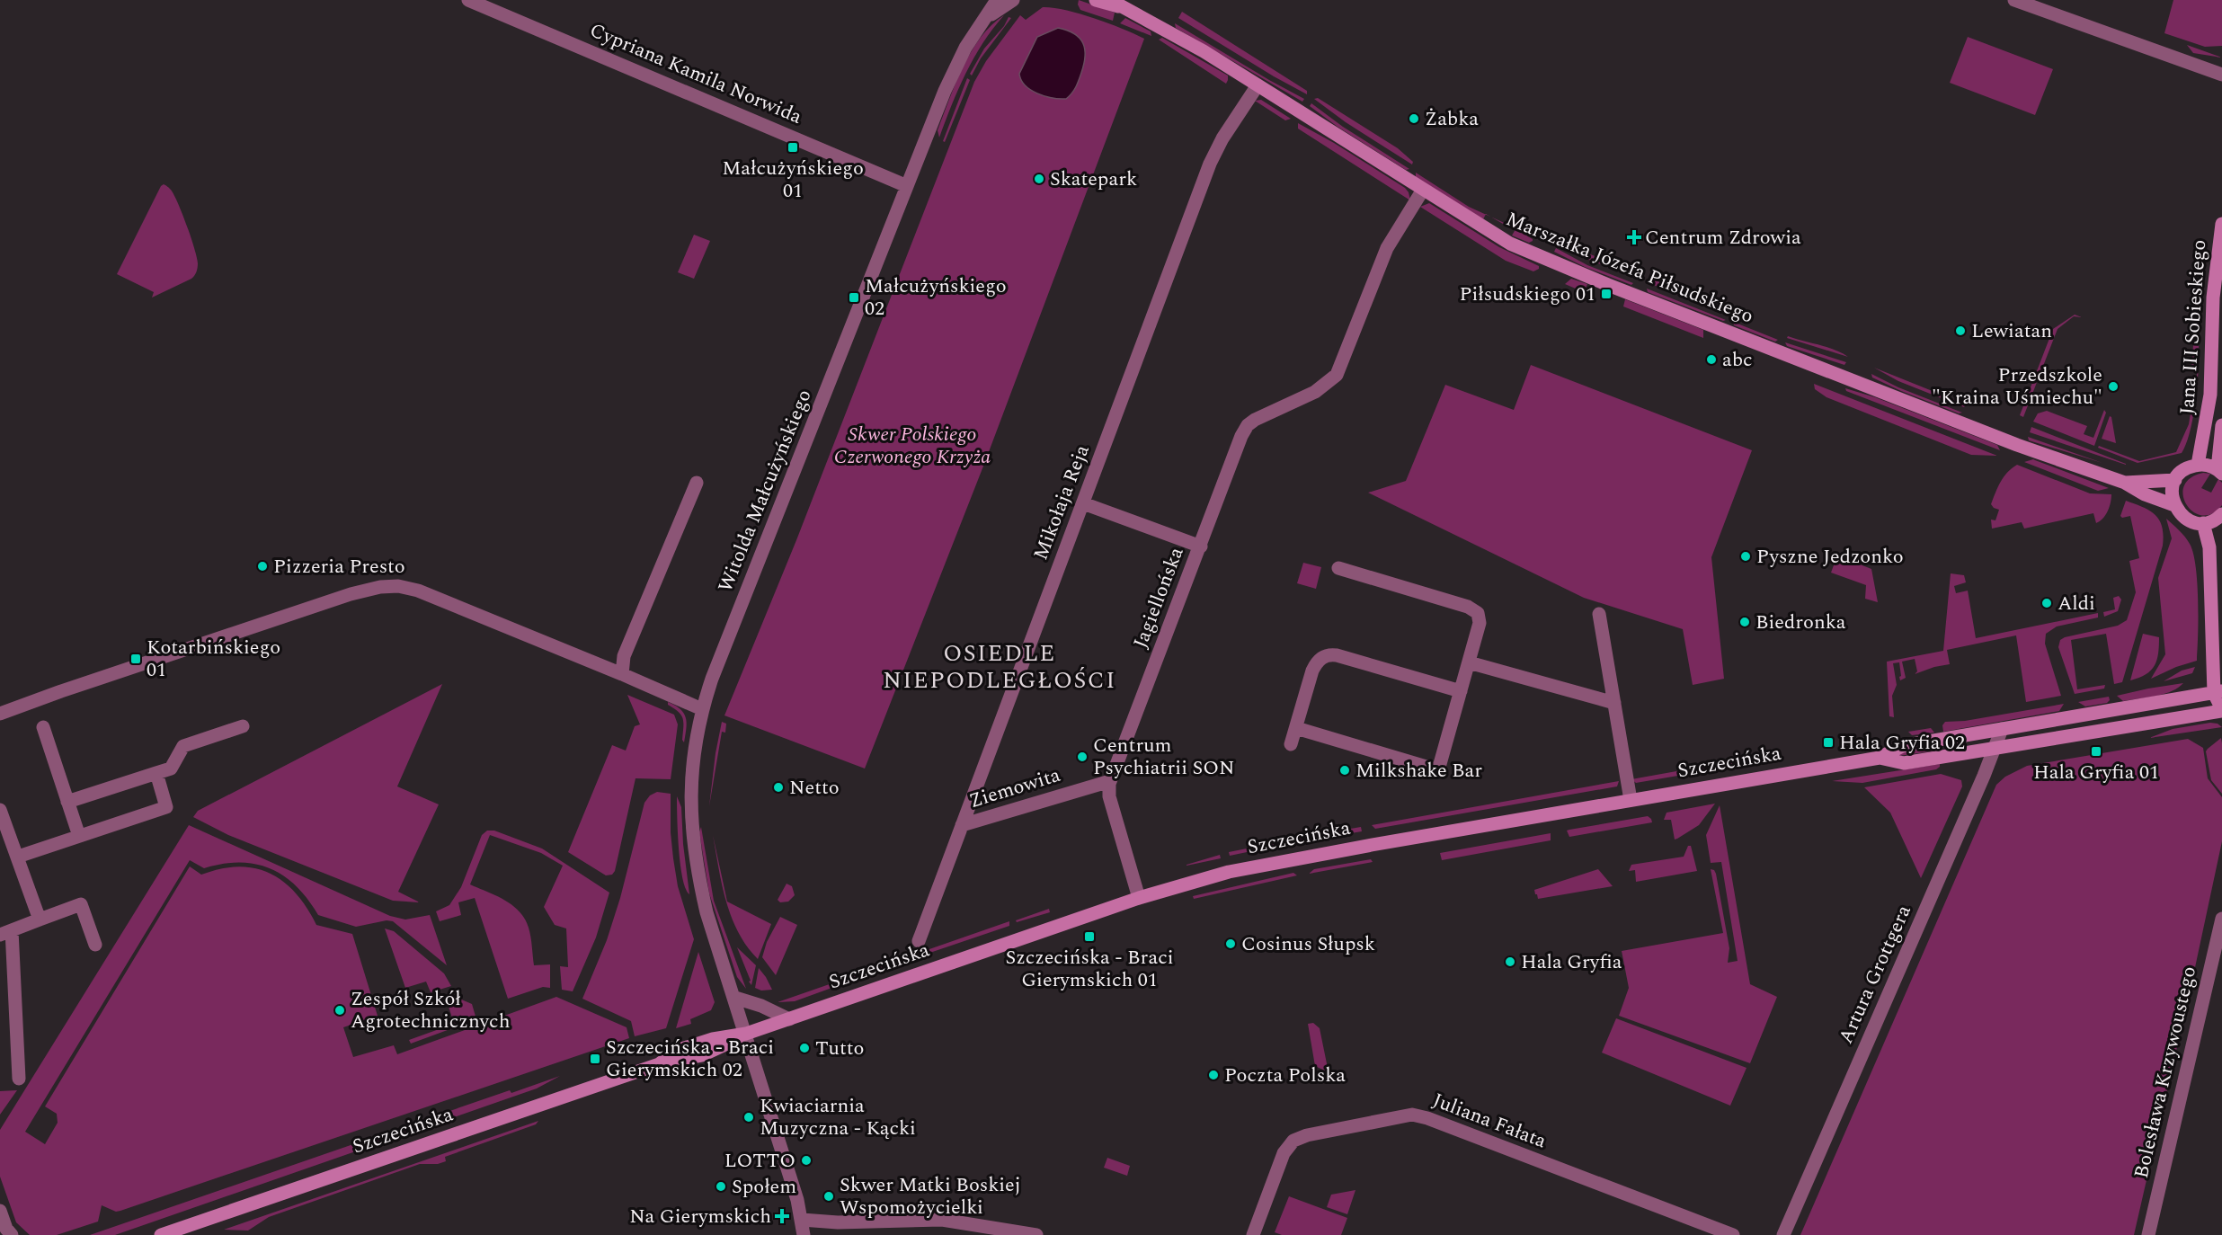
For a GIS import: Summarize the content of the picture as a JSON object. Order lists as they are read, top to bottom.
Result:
{
  "streets": {
    "street": [
      "Cypriana Kamila Norwida",
      "Marszałka Józefa Piłsudskiego",
      "Jana III Sobieskiego",
      "Witolda Małcużyńskiego",
      "Mikołaja Reja",
      "Jagiellońska",
      "Szczecińska",
      "Ziemowita",
      "Artura Grottgera",
      "Bolesława Krzywoustego",
      "Juliana Fałata"
    ]
  },
  "crossings": [
    ["Cypriana Kamila Norwida", "Witolda Małcużyńskiego"],
    ["Marszałka Józefa Piłsudskiego", "Mikołaja Reja"],
    ["Marszałka Józefa Piłsudskiego", "Jagiellońska"],
    ["Witolda Małcużyńskiego", "Szczecińska"],
    ["Mikołaja Reja", "Ziemowita"],
    ["Jagiellońska", "Szczecińska"],
    ["Jagiellońska", "Ziemowita"],
    ["Szczecińska", "Artura Grottgera"]
  ],
  "districts": ["OSIEDLE NIEPODLEGŁOŚCI"],
  "parks": ["Skwer Polskiego Czerwonego Krzyża"],
  "places": {
    "other": [
      "Żabka",
      "Skatepark",
      "Lewiatan",
      "abc",
      "Przedszkole \"Kraina Uśmiechu\"",
      "Pyszne Jedzonko",
      "Pizzeria Presto",
      "Aldi",
      "Biedronka",
      "Centrum Psychiatrii SON",
      "Milkshake Bar",
      "Netto",
      "Cosinus Słupsk",
      "Hala Gryfia",
      "Zespół Szkół Agrotechnicznych",
      "Tutto",
      "Poczta Polska",
      "Kwiaciarnia Muzyczna - Kącki",
      "LOTTO",
      "Społem",
      "Skwer Matki Boskiej Wspomożycielki"
    ],
    "transit": [
      "Małcużyńskiego 01",
      "Piłsudskiego 01",
      "Małcużyńskiego 02",
      "Kotarbińskiego 01",
      "Hala Gryfia 02",
      "Hala Gryfia 01",
      "Szczecińska - Braci Gierymskich 01",
      "Szczecińska - Braci Gierymskich 02"
    ],
    "health": ["Centrum Zdrowia", "Na Gierymskich"]
  }
}
